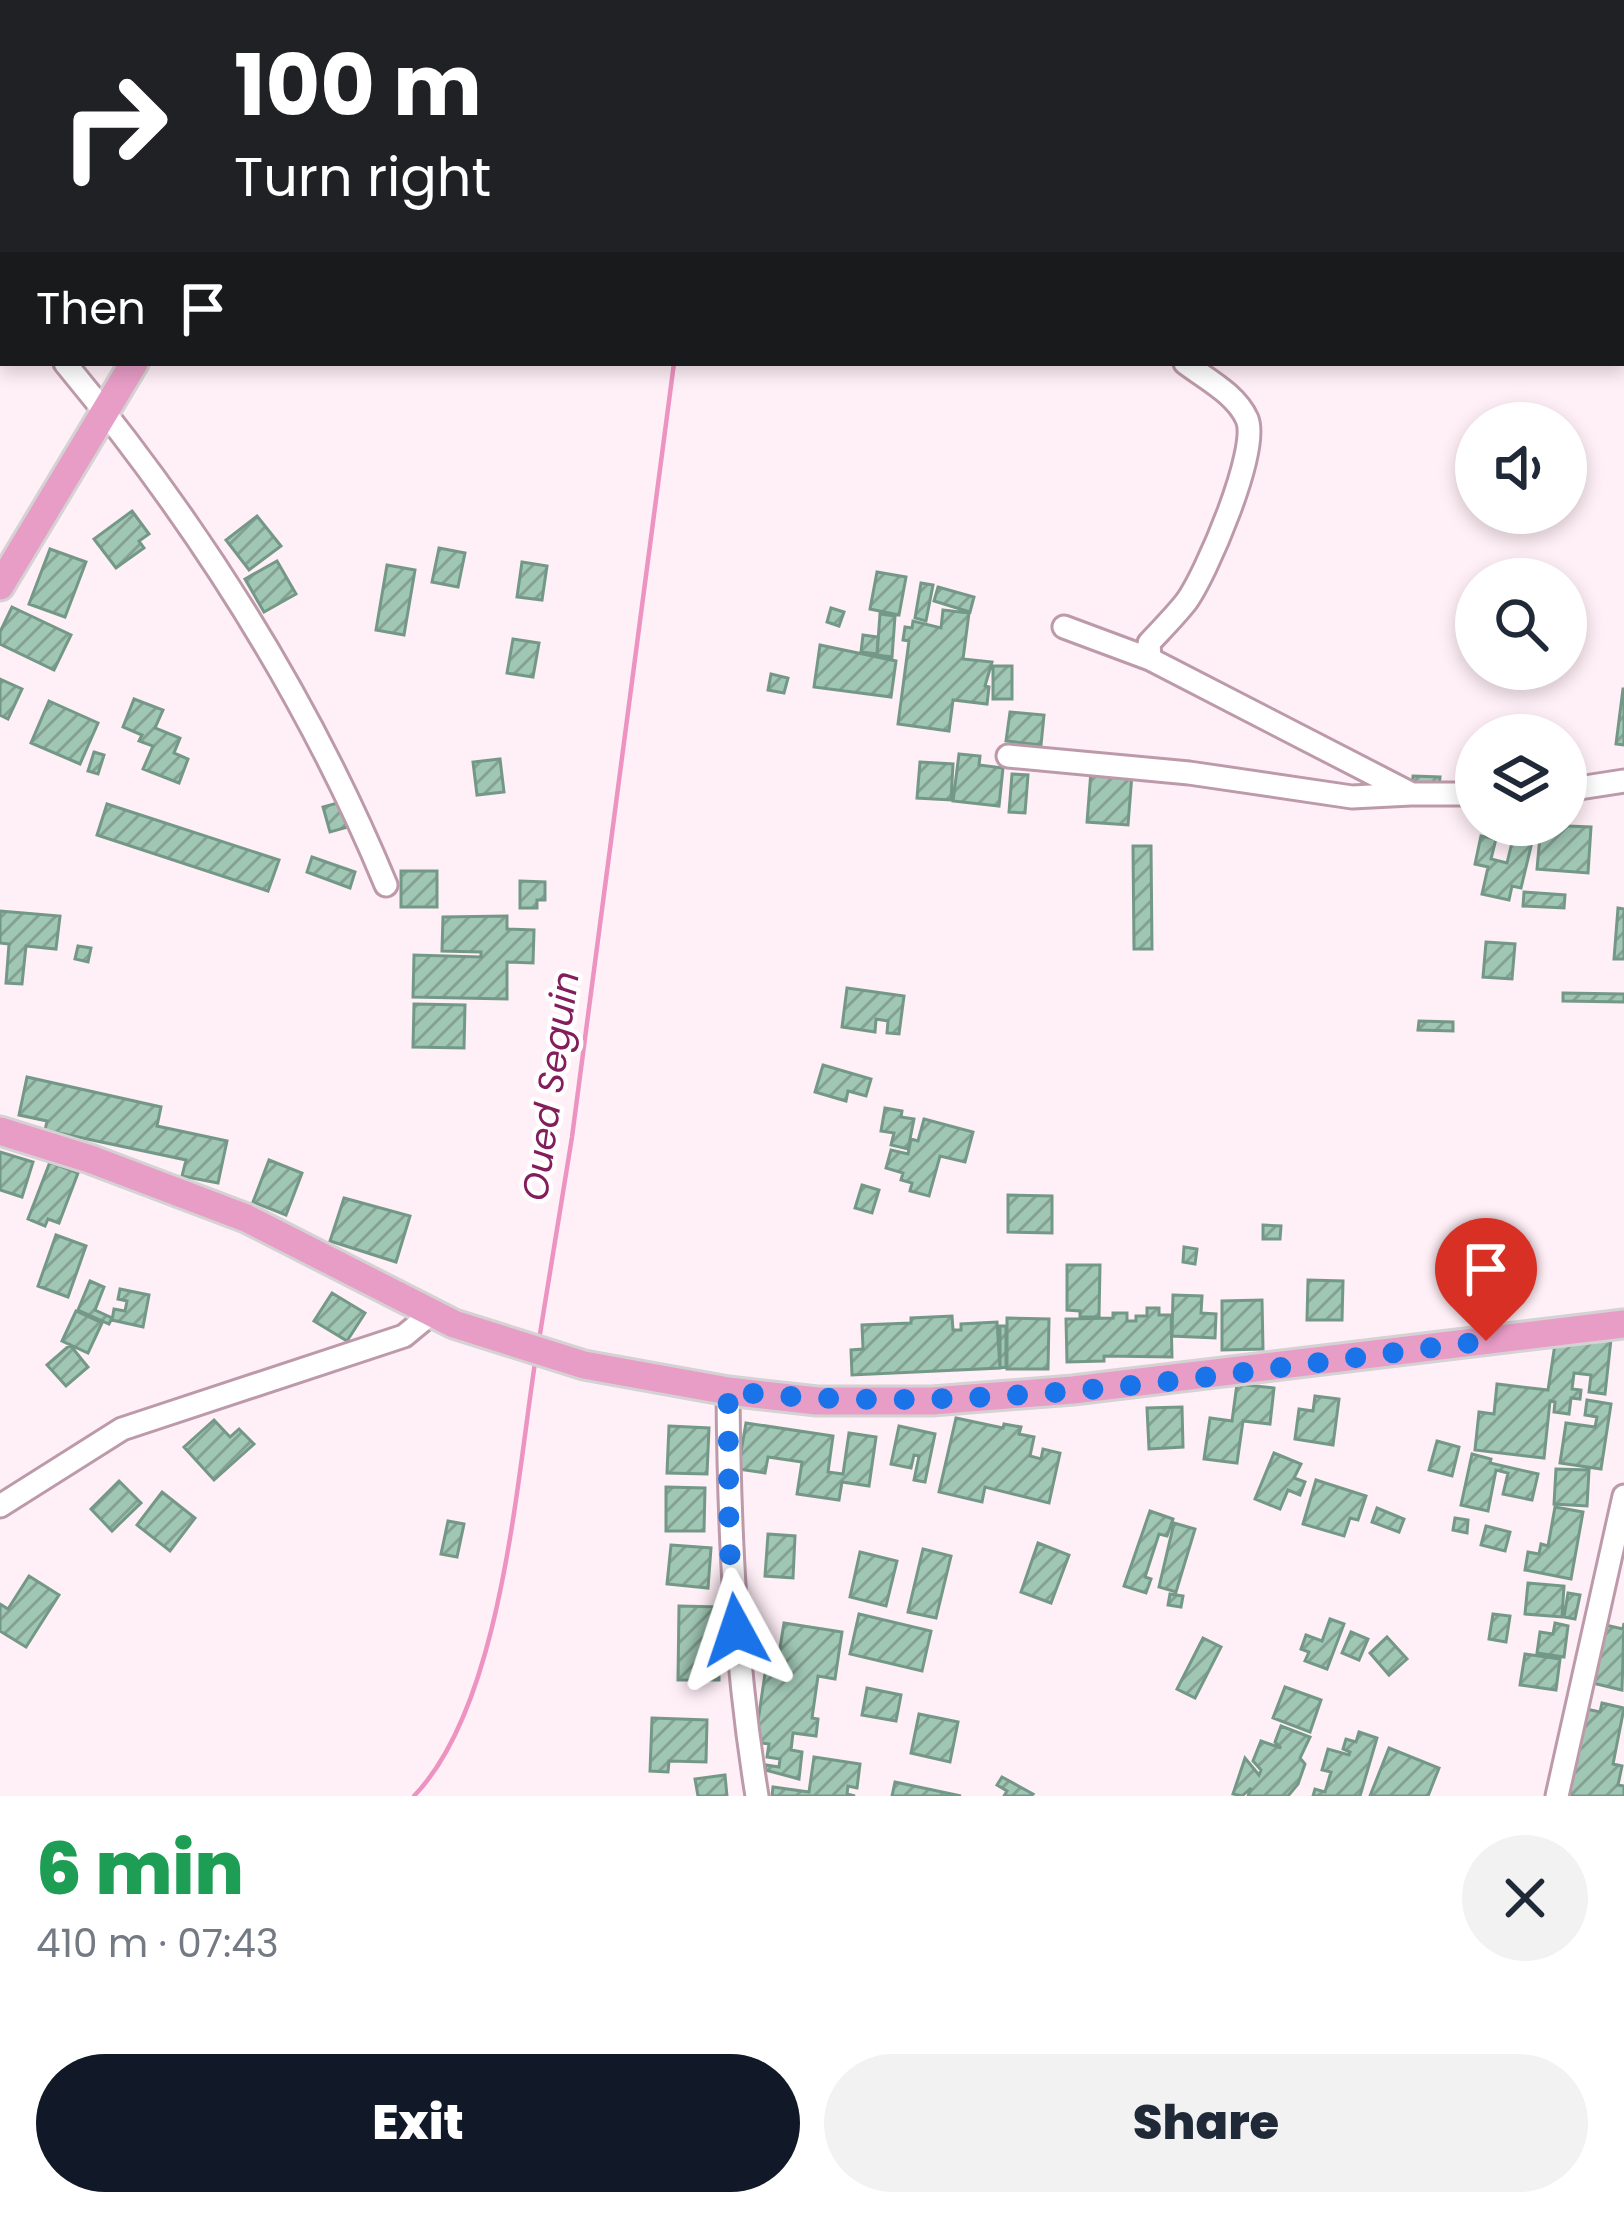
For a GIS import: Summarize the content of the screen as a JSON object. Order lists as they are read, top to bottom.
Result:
{
  "water": ["Oued Seguin"],
  "page": {
    "turn": ["100 m", "Turn right"],
    "then": "Then",
    "heading": ["6 min", "410 m · 07:43"],
    "buttons": ["Exit", "Share"]
  }
}
